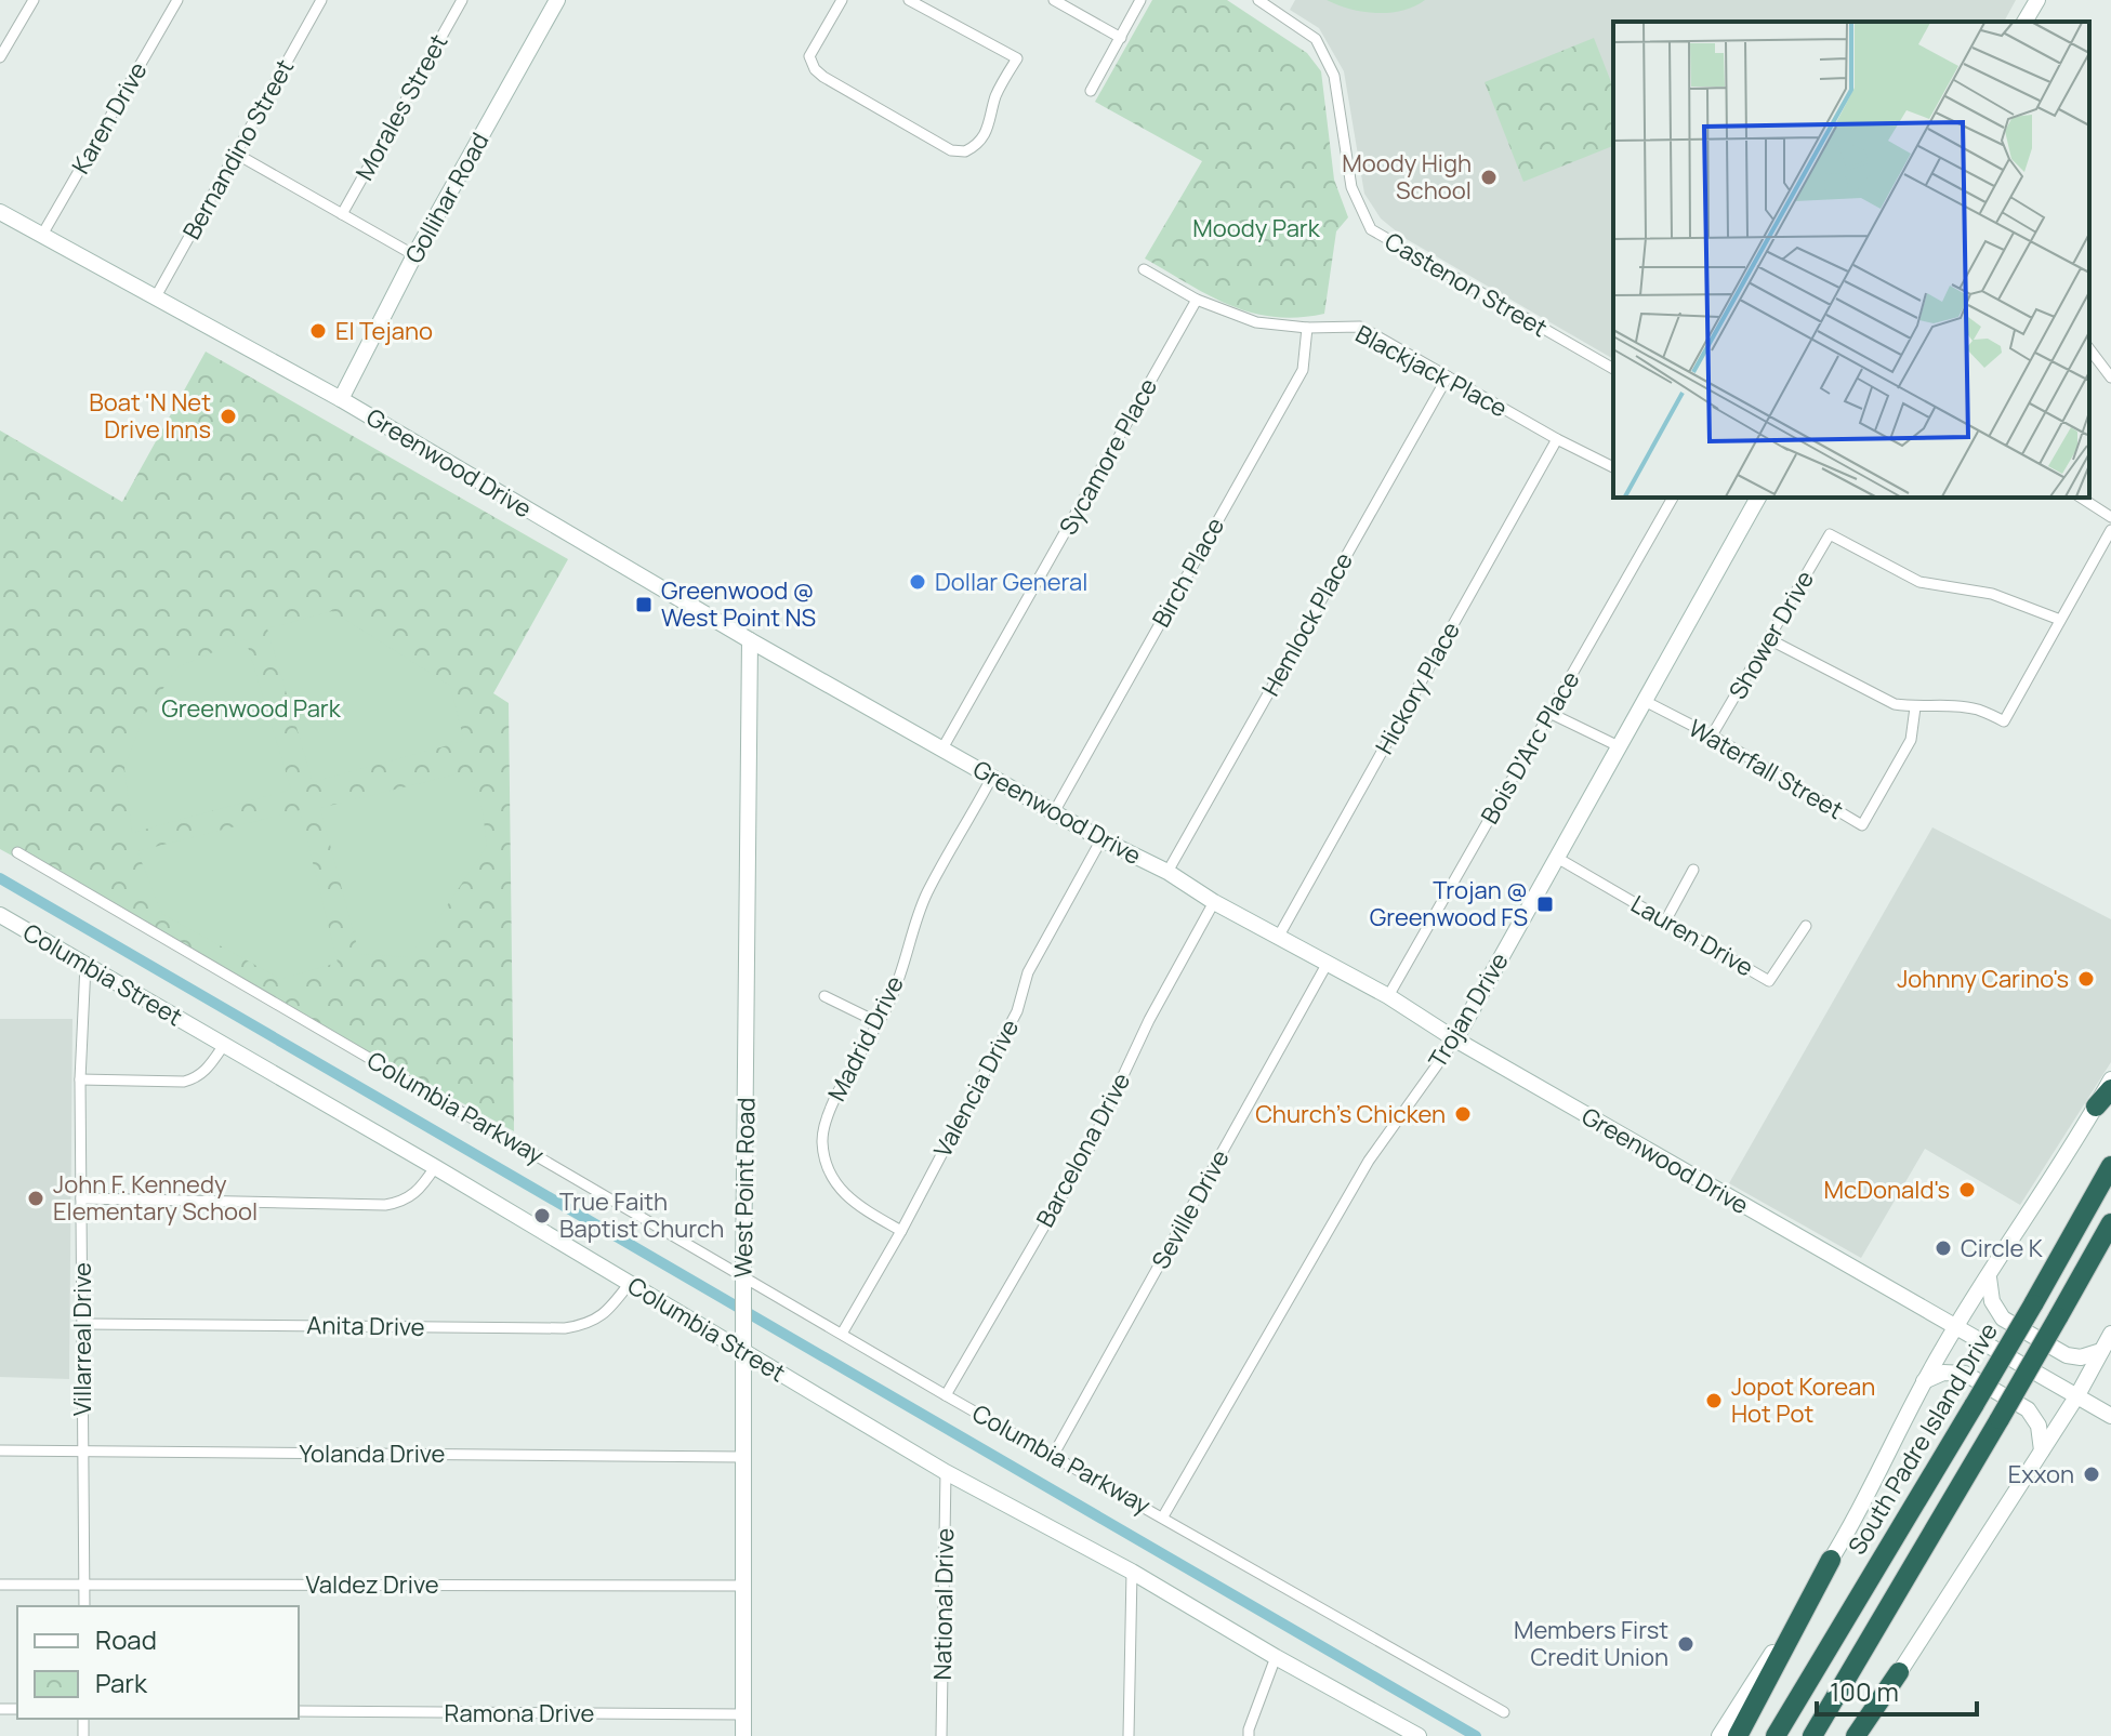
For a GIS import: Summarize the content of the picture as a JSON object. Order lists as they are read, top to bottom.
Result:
{
  "streets": {
    "highway": ["South Padre Island Drive"],
    "main road": [
      "Gollihar Road",
      "Greenwood Drive",
      "Columbia Street",
      "Trojan Drive",
      "West Point Road"
    ],
    "street": [
      "Morales Street",
      "Karen Drive",
      "Bernandino Street",
      "Castenon Street",
      "Blackjack Place",
      "Sycamore Place",
      "Birch Place",
      "Hemlock Place",
      "Shower Drive",
      "Hickory Place",
      "Bois D'Arc Place",
      "Waterfall Street",
      "Lauren Drive",
      "Madrid Drive",
      "Valencia Drive",
      "Columbia Parkway",
      "Barcelona Drive",
      "Seville Drive",
      "Anita Drive",
      "Villarreal Drive",
      "Yolanda Drive",
      "Valdez Drive",
      "National Drive",
      "Ramona Drive"
    ]
  },
  "crossings": [
    ["Karen Drive", "Greenwood Drive"],
    ["Bernandino Street", "Greenwood Drive"],
    ["Gollihar Road", "Greenwood Drive"],
    ["Blackjack Place", "Sycamore Place"],
    ["Blackjack Place", "Birch Place"],
    ["Blackjack Place", "Hemlock Place"],
    ["Blackjack Place", "Hickory Place"],
    ["Sycamore Place", "Greenwood Drive"],
    ["Greenwood Drive", "Birch Place"],
    ["Greenwood Drive", "Hemlock Place"],
    ["Greenwood Drive", "Hickory Place"],
    ["Greenwood Drive", "Bois D'Arc Place"],
    ["Greenwood Drive", "Trojan Drive"],
    ["Greenwood Drive", "Madrid Drive"],
    ["Greenwood Drive", "Valencia Drive"],
    ["Greenwood Drive", "Barcelona Drive"],
    ["Greenwood Drive", "West Point Road"],
    ["Greenwood Drive", "Seville Drive"],
    ["Shower Drive", "Waterfall Street"],
    ["Waterfall Street", "Trojan Drive"],
    ["Lauren Drive", "Trojan Drive"],
    ["Columbia Street", "West Point Road"],
    ["Columbia Street", "Anita Drive"],
    ["Columbia Street", "Villarreal Drive"],
    ["Columbia Street", "National Drive"],
    ["Trojan Drive", "Columbia Parkway"],
    ["Madrid Drive", "Valencia Drive"],
    ["Valencia Drive", "Columbia Parkway"],
    ["Columbia Parkway", "Barcelona Drive"],
    ["Columbia Parkway", "West Point Road"],
    ["Columbia Parkway", "Seville Drive"],
    ["West Point Road", "Yolanda Drive"],
    ["West Point Road", "Valdez Drive"],
    ["West Point Road", "Ramona Drive"],
    ["Anita Drive", "Villarreal Drive"],
    ["Villarreal Drive", "Yolanda Drive"],
    ["Villarreal Drive", "Valdez Drive"]
  ],
  "parks": ["Moody Park", "Greenwood Park"],
  "places": {
    "other": [
      "Moody High School",
      "El Tejano",
      "Boat 'N Net Drive Inns",
      "Dollar General",
      "Johnny Carino's",
      "Church's Chicken",
      "McDonald's",
      "John F. Kennedy Elementary School",
      "True Faith Baptist Church",
      "Circle K",
      "Jopot Korean Hot Pot",
      "Exxon",
      "Members First Credit Union"
    ],
    "transit": ["Greenwood @ West Point NS", "Trojan @ Greenwood FS"]
  },
  "legend": ["Road", "Park"],
  "scale_bar": "100 m"
}
